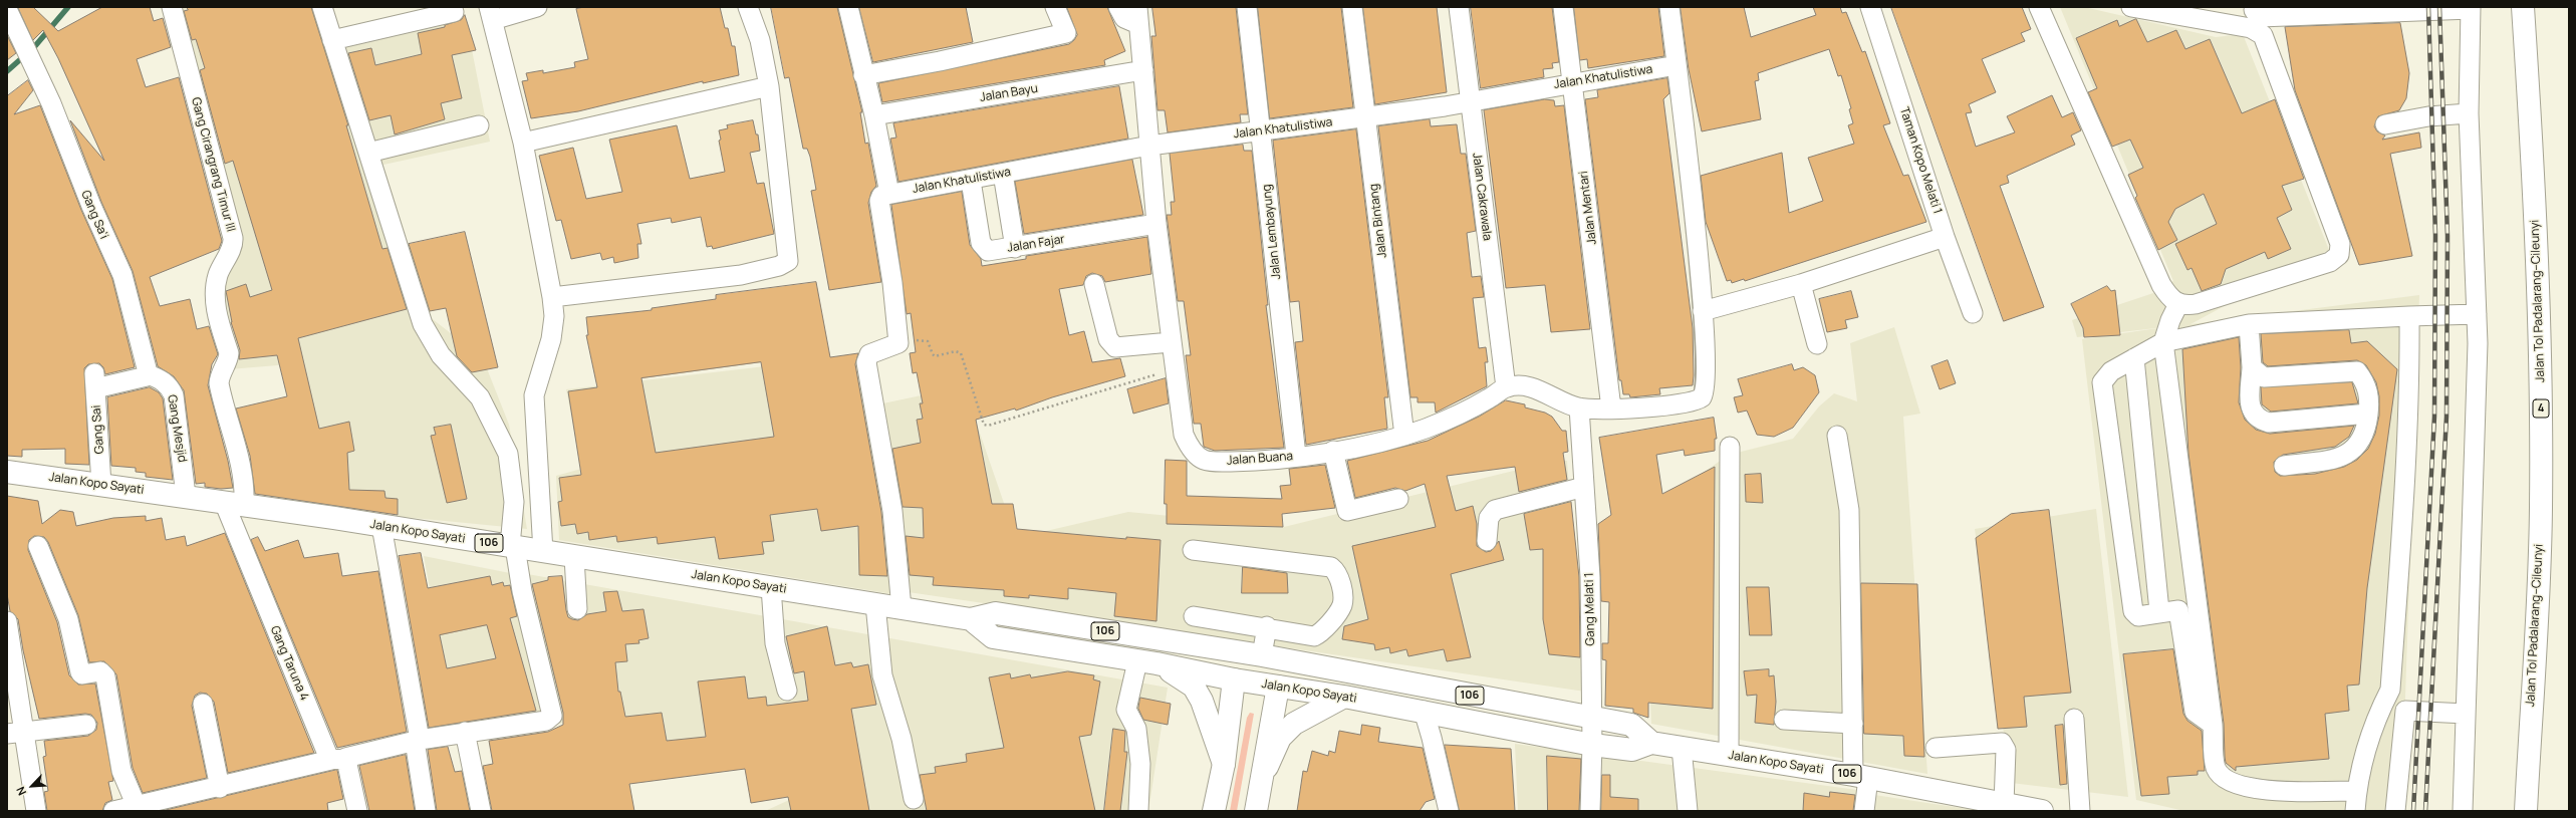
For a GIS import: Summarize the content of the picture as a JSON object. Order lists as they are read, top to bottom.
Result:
{
  "streets": {
    "main road": [
      "Jalan Tol Padalarang–Cileunyi",
      "4",
      "Jalan Kopo Sayati",
      "106"
    ],
    "street": [
      "Jalan Khatulistiwa",
      "Jalan Bayu",
      "Taman Kopo Melati 1",
      "Gang Cirangrang Timur III",
      "Jalan Cakrawala",
      "Jalan Mentari",
      "Gang Sa'i",
      "Jalan Bintang",
      "Jalan Lembayung",
      "Jalan Fajar",
      "Gang Mesjid",
      "Gang Sai",
      "Jalan Buana",
      "Gang Melati 1",
      "Gang Taruna 4"
    ]
  },
  "crossings": [
    ["Jalan Khatulistiwa", "Jalan Cakrawala"],
    ["Jalan Khatulistiwa", "Jalan Mentari"],
    ["Jalan Khatulistiwa", "Jalan Bintang"],
    ["Jalan Khatulistiwa", "Jalan Lembayung"],
    ["Jalan Khatulistiwa", "Jalan Fajar"],
    ["Jalan Khatulistiwa", "Jalan Buana"],
    ["Jalan Bayu", "Jalan Buana"],
    ["Gang Cirangrang Timur III", "Jalan Kopo Sayati"],
    ["Gang Cirangrang Timur III", "Gang Taruna 4"],
    ["Jalan Cakrawala", "Jalan Buana"],
    ["Gang Sa'i", "Gang Mesjid"],
    ["Gang Sa'i", "Gang Sai"],
    ["Jalan Bintang", "Jalan Buana"],
    ["Jalan Lembayung", "Jalan Buana"],
    ["Jalan Fajar", "Jalan Buana"],
    ["Gang Mesjid", "Gang Sai"],
    ["Gang Mesjid", "Jalan Kopo Sayati"],
    ["Gang Sai", "Jalan Kopo Sayati"],
    ["Jalan Kopo Sayati", "Gang Melati 1"],
    ["Jalan Kopo Sayati", "Gang Taruna 4"]
  ],
  "north": "bottom left"
}
